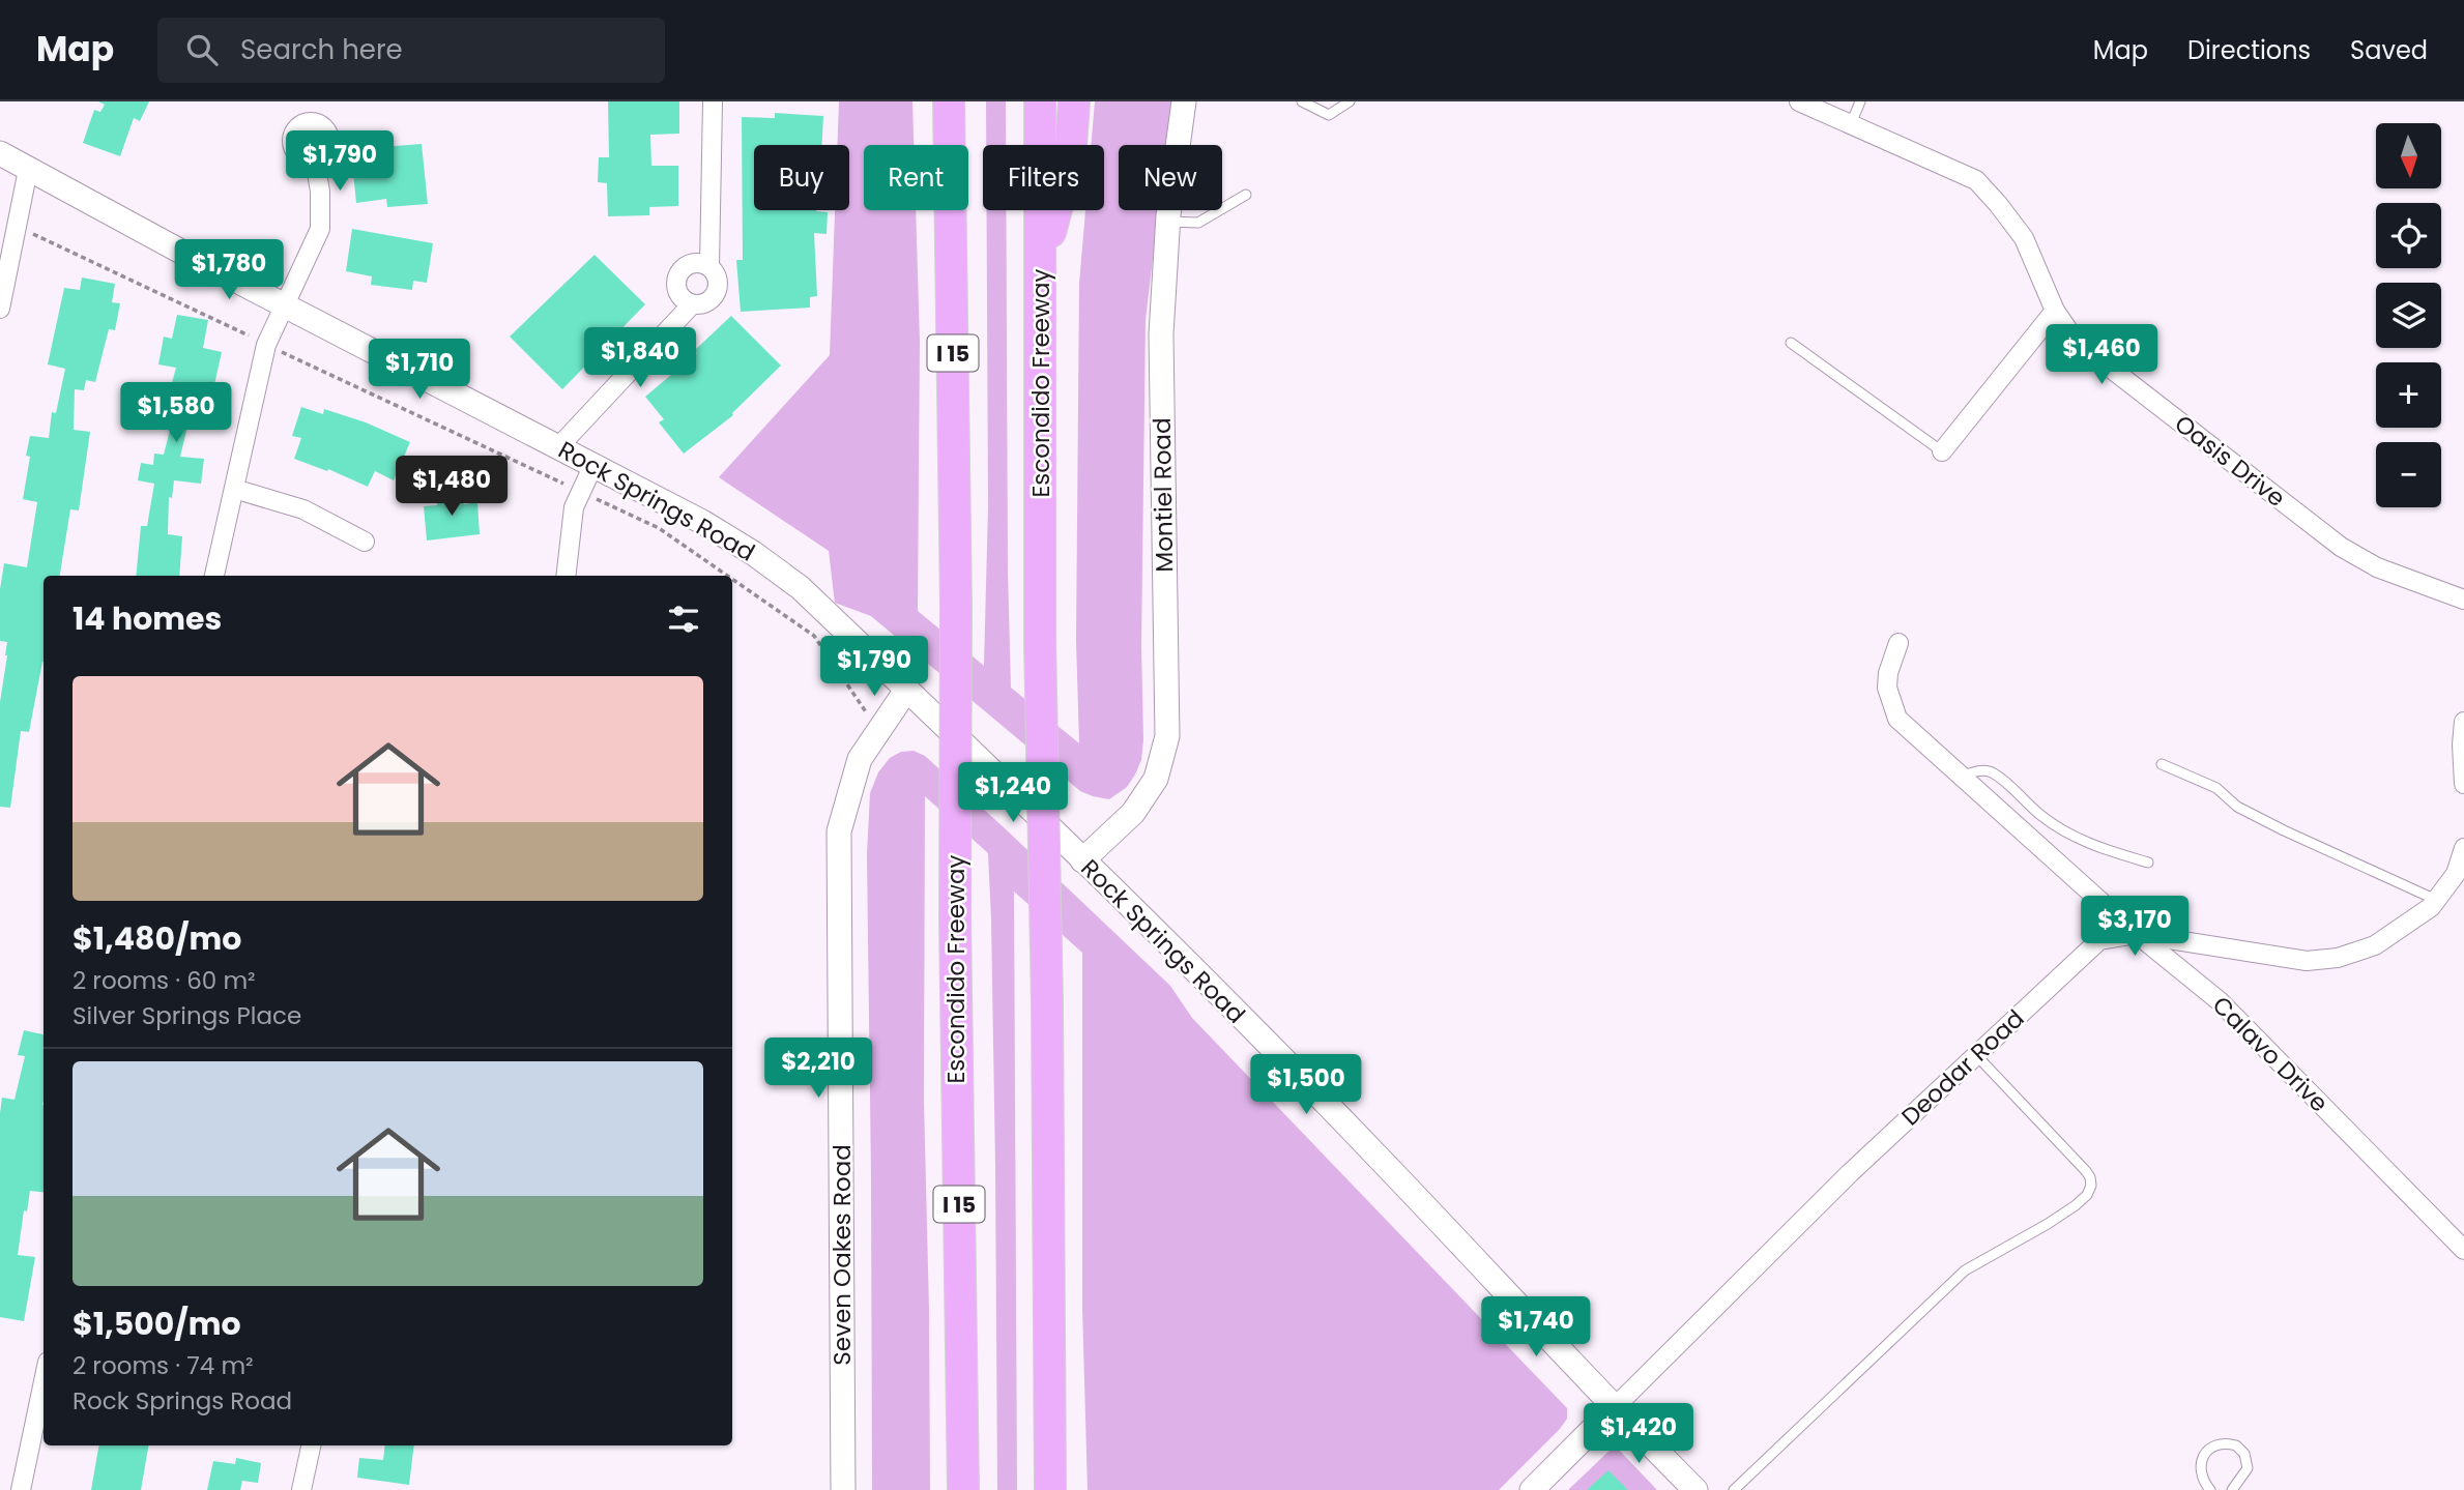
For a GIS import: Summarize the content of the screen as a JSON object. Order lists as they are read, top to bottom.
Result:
{
  "streets": {
    "highway": ["I 15", "Escondido Freeway"],
    "street": [
      "Oasis Drive",
      "Montiel Road",
      "Rock Springs Road",
      "Calavo Drive",
      "Deodar Road",
      "Seven Oakes Road"
    ]
  },
  "crossings": [
    ["Montiel Road", "Rock Springs Road"],
    ["Rock Springs Road", "Deodar Road"],
    ["Rock Springs Road", "Seven Oakes Road"],
    ["Calavo Drive", "Deodar Road"]
  ],
  "north": "bottom",
  "page": {
    "header": "Map",
    "search": "Search here",
    "nav": ["Map", "Directions", "Saved"],
    "map_buttons": ["+", "−"],
    "price": [
      "$1,790",
      "$1,780",
      "$1,460",
      "$1,840",
      "$1,710",
      "$1,580",
      "$1,480",
      "$1,790",
      "$1,240",
      "$3,170",
      "$2,210",
      "$1,500",
      "$1,740",
      "$1,420"
    ],
    "chip": [
      "Buy",
      "Rent",
      "Filters",
      "New"
    ],
    "heading": "14 homes",
    "list": [
      {
        "name": "$1,480/mo",
        "note": "2 rooms · 60 m² · Silver Springs Place"
      },
      {
        "name": "$1,500/mo",
        "note": "2 rooms · 74 m² · Rock Springs Road"
      }
    ]
  }
}
